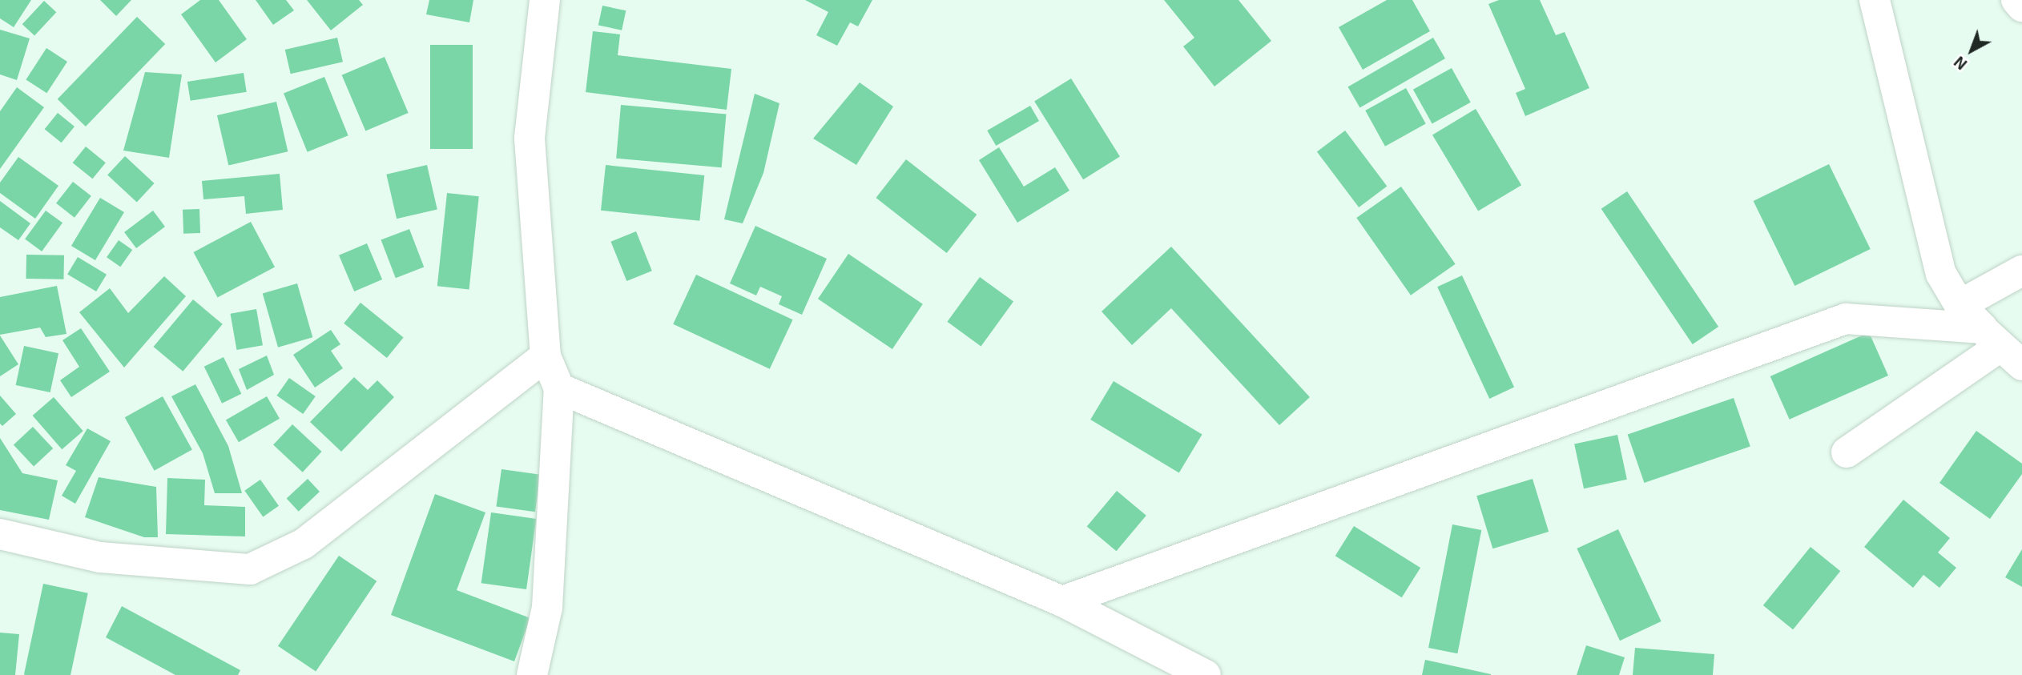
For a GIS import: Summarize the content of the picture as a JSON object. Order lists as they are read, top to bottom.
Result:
{
  "north": "bottom left"
}
